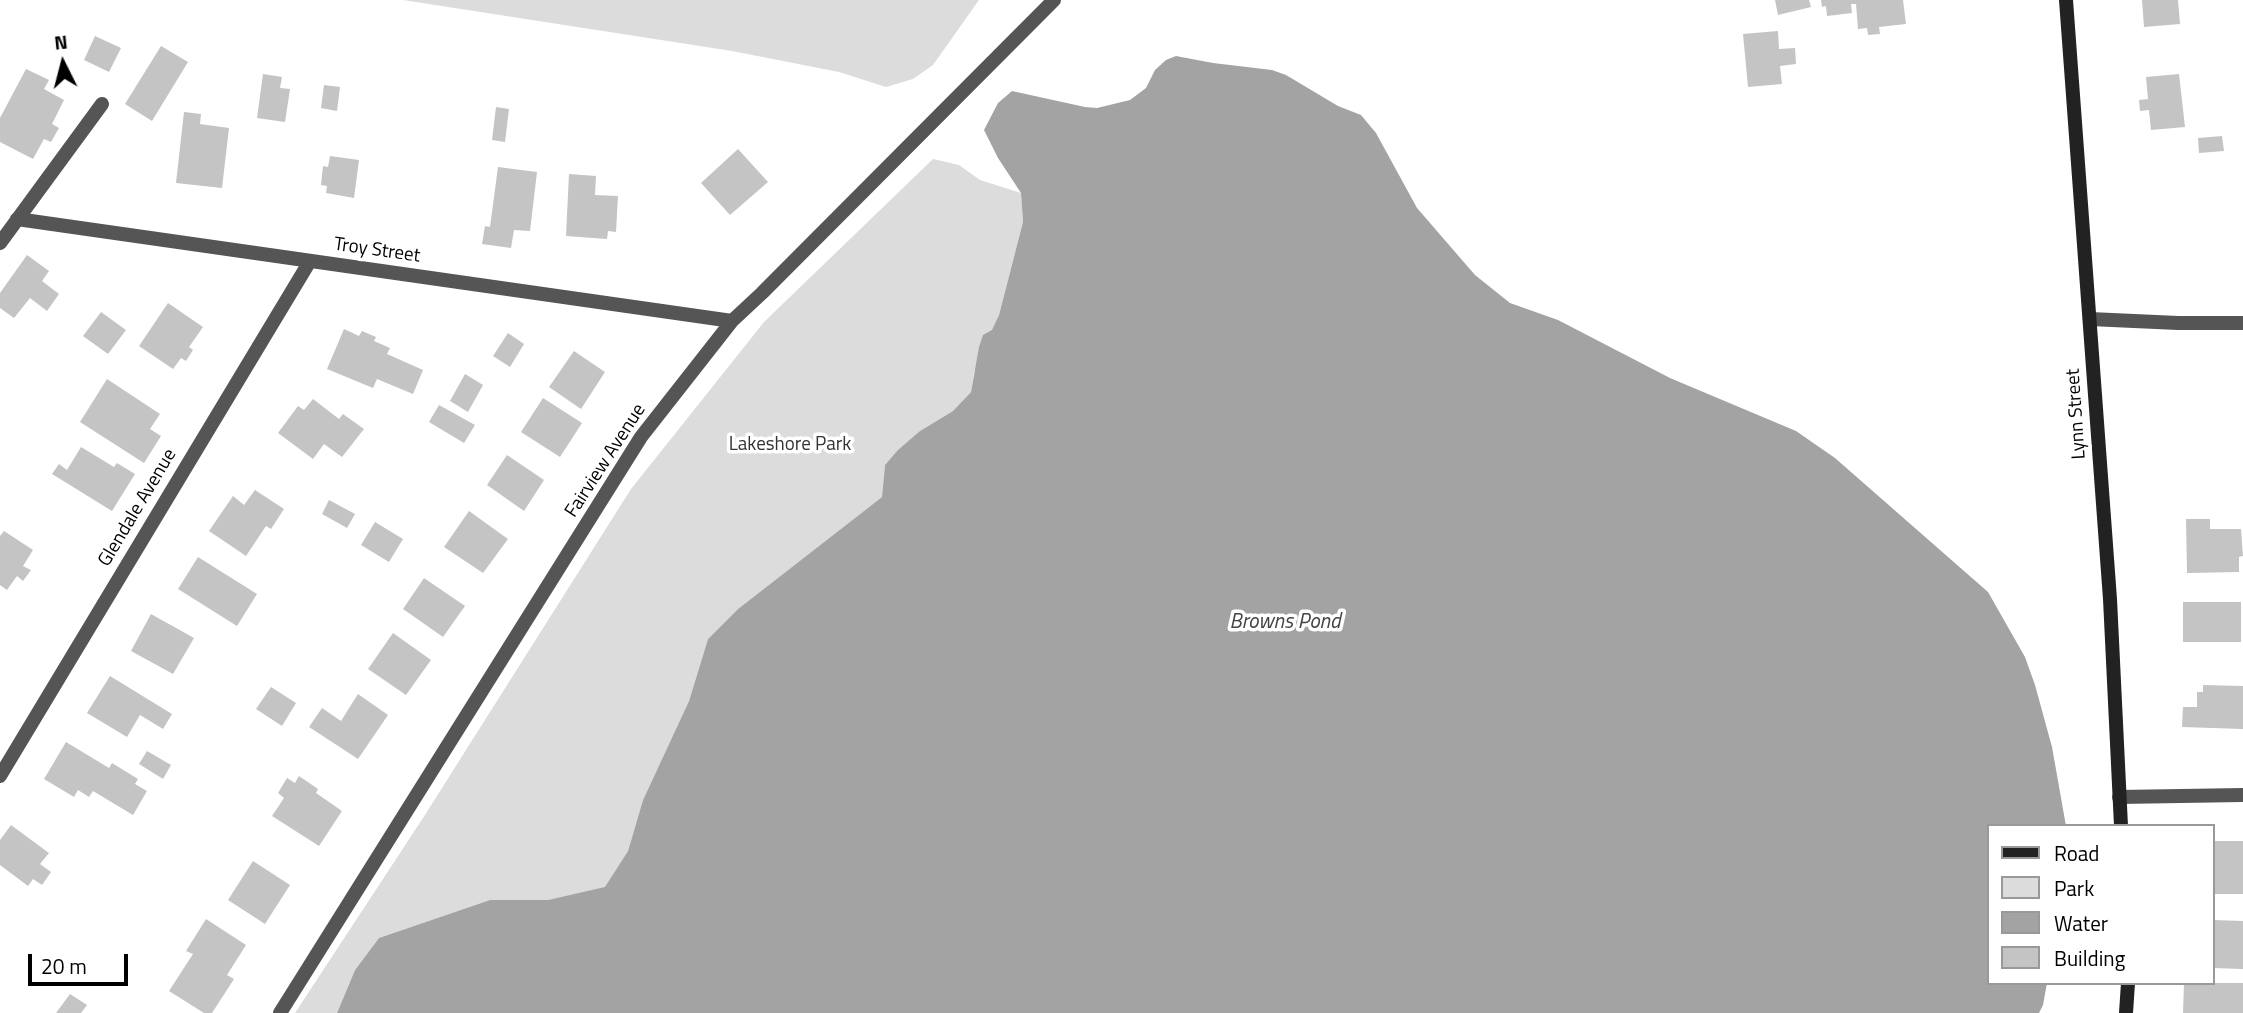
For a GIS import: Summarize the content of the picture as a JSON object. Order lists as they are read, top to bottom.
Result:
{
  "streets": {
    "main road": ["Lynn Street"],
    "street": ["Troy Street", "Fairview Avenue", "Glendale Avenue"]
  },
  "crossings": [
    ["Troy Street", "Fairview Avenue"],
    ["Troy Street", "Glendale Avenue"]
  ],
  "water": ["Browns Pond"],
  "parks": ["Lakeshore Park"],
  "legend": [
    "Road",
    "Park",
    "Water",
    "Building"
  ],
  "scale_bar": "20 m",
  "north": "top"
}
